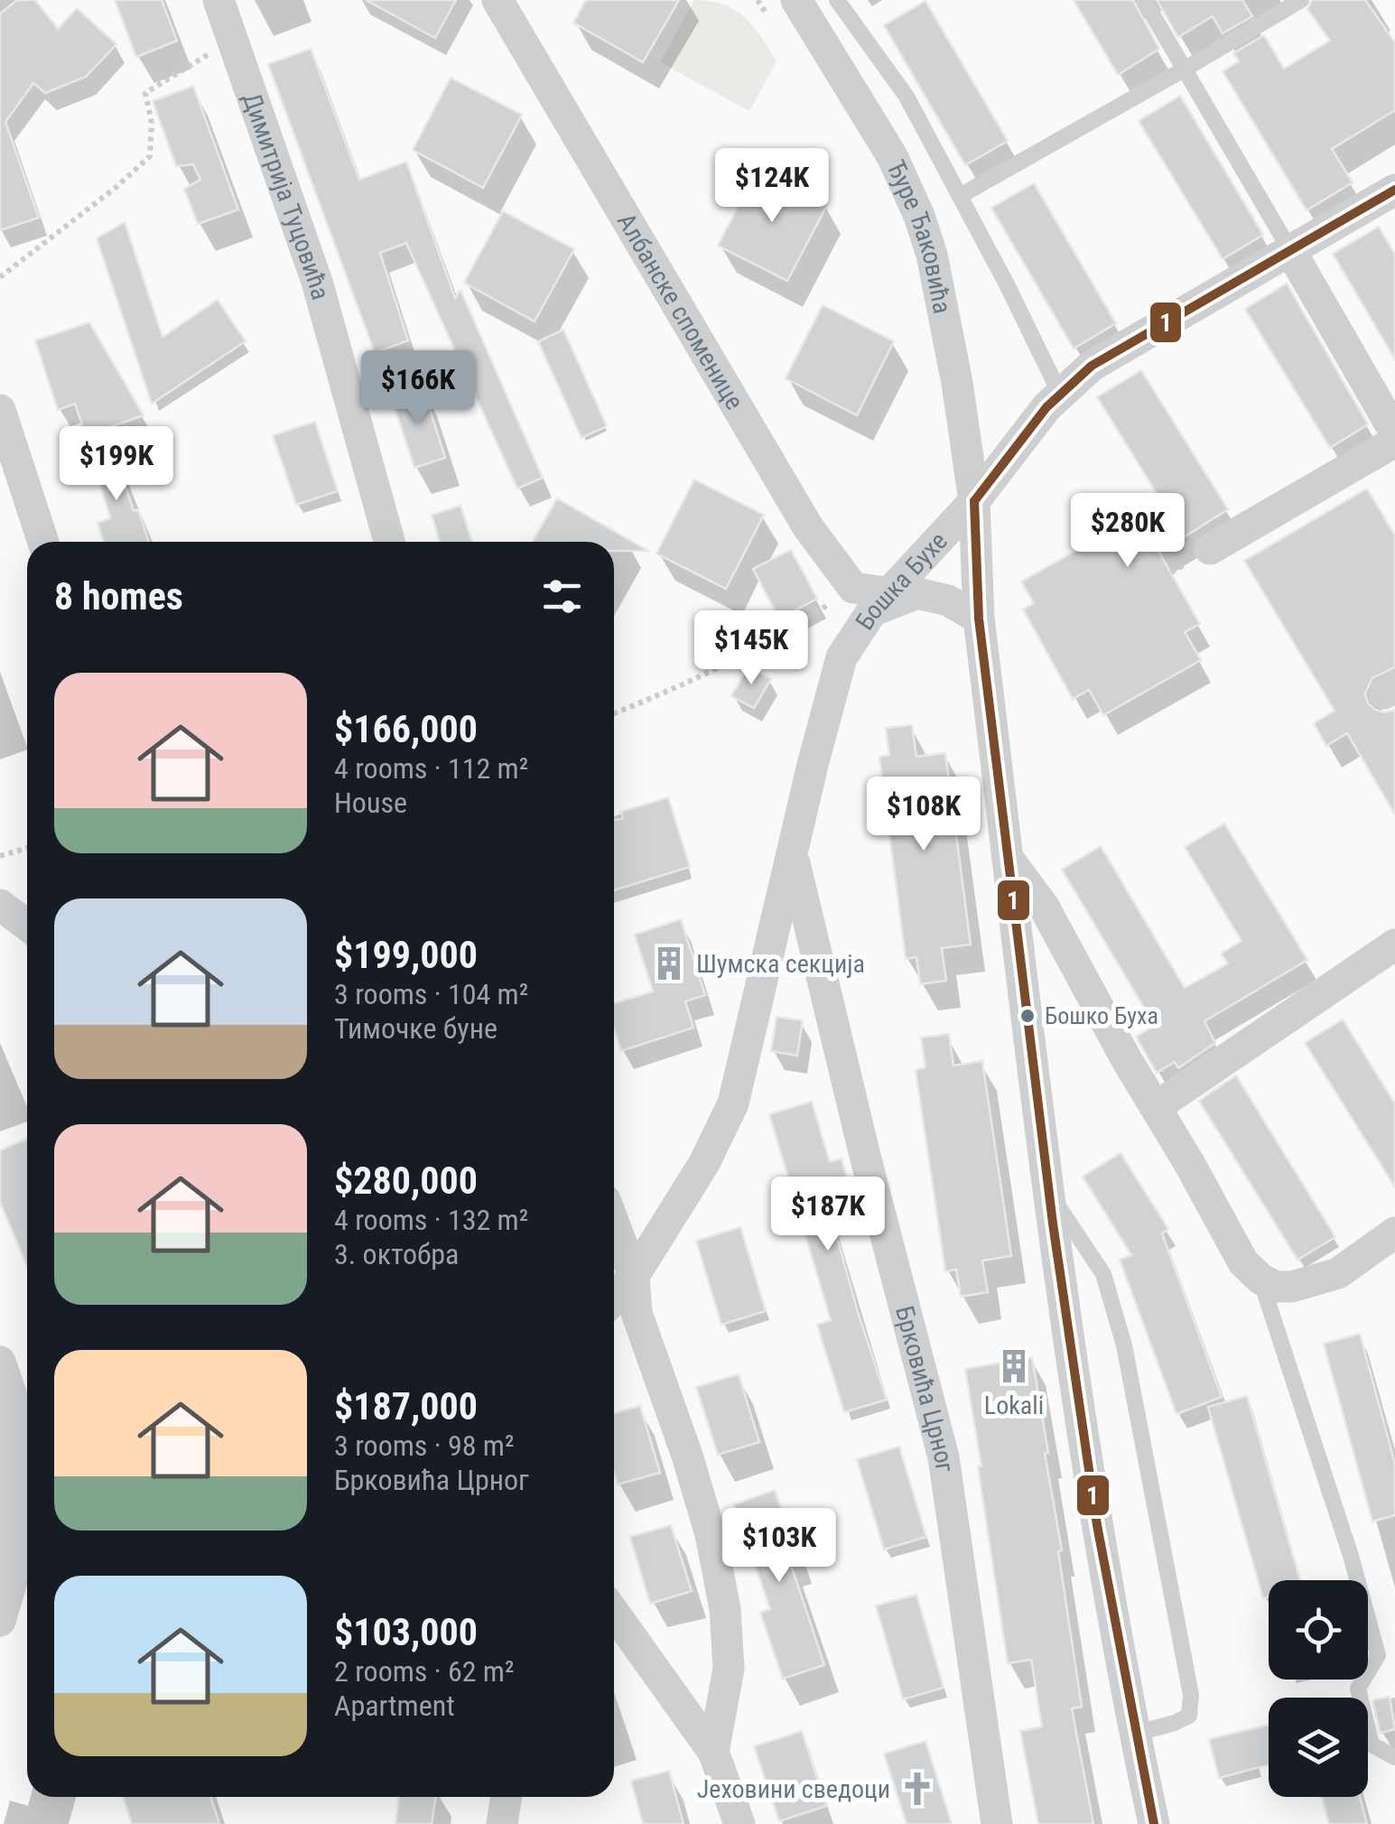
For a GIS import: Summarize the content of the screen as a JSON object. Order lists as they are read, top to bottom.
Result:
{
  "streets": {
    "street": [
      "Димитрија Туцовића",
      "Ђуре Ђаковића",
      "Албанске споменице",
      "Бошка Бухе",
      "Брковића Црног"
    ]
  },
  "crossings": [
    ["Ђуре Ђаковића", "Бошка Бухе"],
    ["Албанске споменице", "Бошка Бухе"],
    ["Бошка Бухе", "Брковића Црног"]
  ],
  "places": {
    "building": ["Шумска секција", "Lokali"],
    "other": ["Бошко Буха"],
    "church": ["Јеховини сведоци"]
  },
  "lines": ["transit line 1"],
  "page": {
    "price": [
      "$124K",
      "$166K",
      "$199K",
      "$280K",
      "$145K",
      "$108K",
      "$187K",
      "$103K"
    ],
    "heading": "8 homes",
    "list": [
      {
        "name": "$166,000",
        "note": "4 rooms · 112 m² · House"
      },
      {
        "name": "$199,000",
        "note": "3 rooms · 104 m² · Тимочке буне"
      },
      {
        "name": "$280,000",
        "note": "4 rooms · 132 m² · 3. октобра"
      },
      {
        "name": "$187,000",
        "note": "3 rooms · 98 m² · Брковића Црног"
      },
      {
        "name": "$103,000",
        "note": "2 rooms · 62 m² · Apartment"
      }
    ]
  }
}
